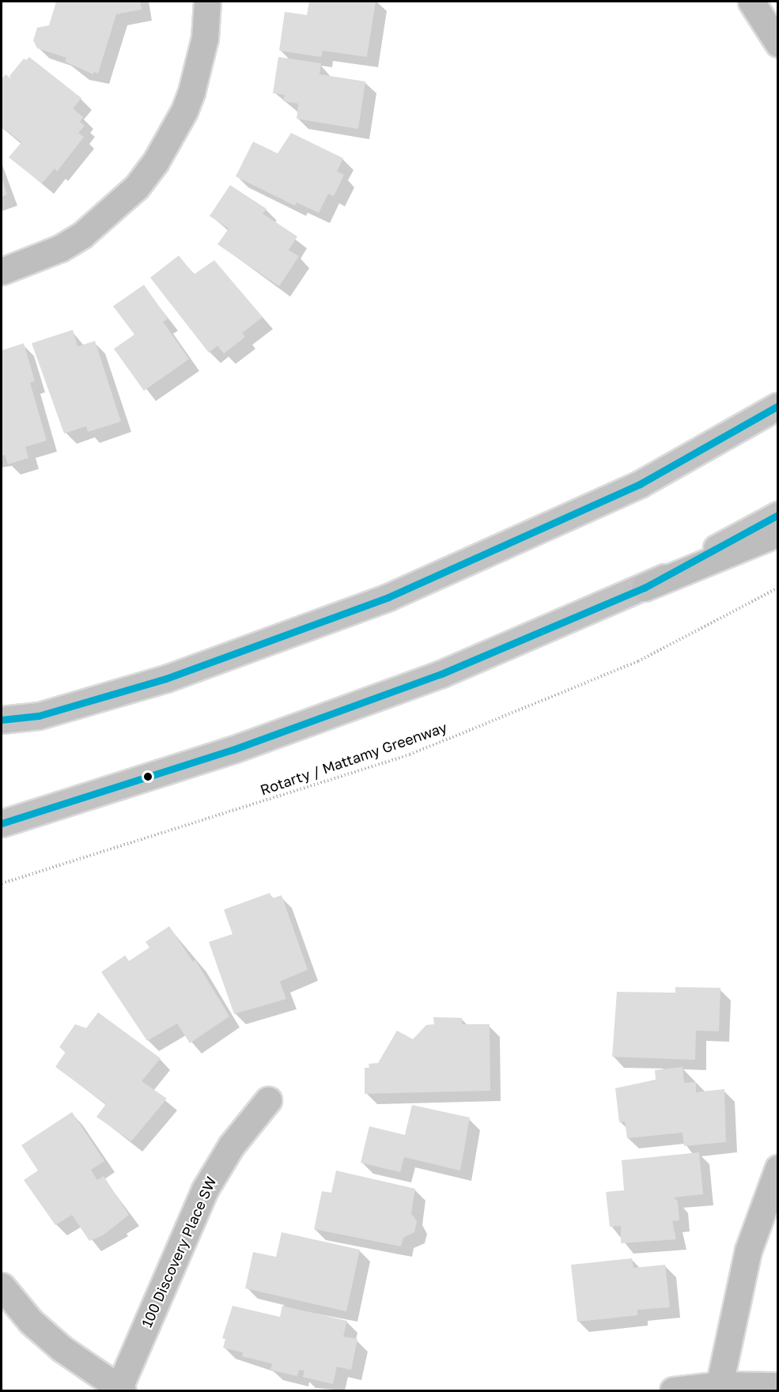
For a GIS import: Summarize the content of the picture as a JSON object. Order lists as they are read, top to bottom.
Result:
{
  "streets": {
    "street": ["100 Discovery Place SW"],
    "path": ["Rotarty / Mattamy Greenway"]
  }
}
